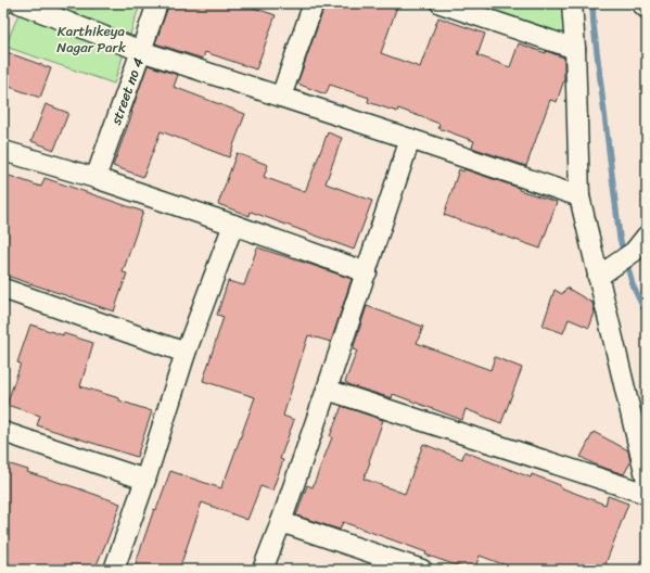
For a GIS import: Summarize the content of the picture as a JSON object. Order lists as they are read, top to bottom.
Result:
{
  "streets": {
    "street": ["street no 4"]
  },
  "parks": ["Karthikeya Nagar Park"]
}
